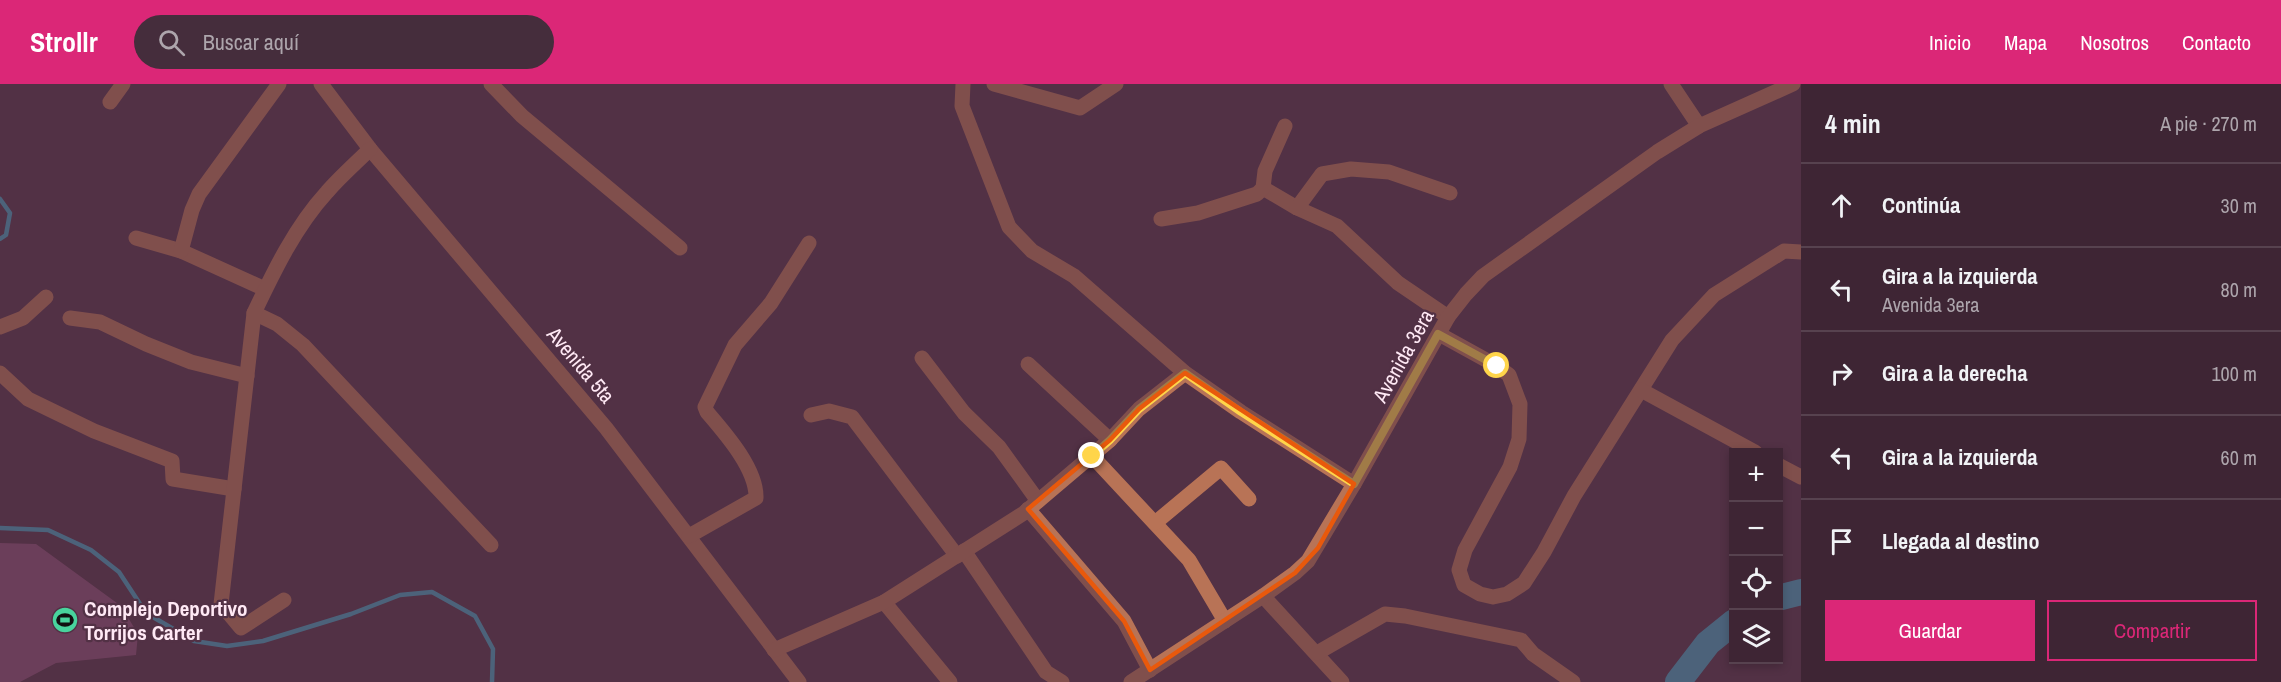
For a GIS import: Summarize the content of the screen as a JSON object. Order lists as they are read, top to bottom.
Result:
{
  "streets": {
    "street": ["Avenida 3era", "Avenida 5ta"]
  },
  "places": {
    "sports": ["Complejo Deportivo Torrijos Carter"]
  },
  "page": {
    "header": "Strollr",
    "search": "Buscar aquí",
    "nav": [
      "Inicio",
      "Mapa",
      "Nosotros",
      "Contacto"
    ],
    "heading": ["4 min", "A pie · 270 m"],
    "list": [
      ["Continúa", "30 m"],
      ["Gira a la izquierda", "Avenida 3era", "80 m"],
      ["Gira a la derecha", "100 m"],
      ["Gira a la izquierda", "60 m"],
      "Llegada al destino"
    ],
    "map_buttons": ["+", "−"],
    "buttons": ["Guardar", "Compartir"]
  }
}
